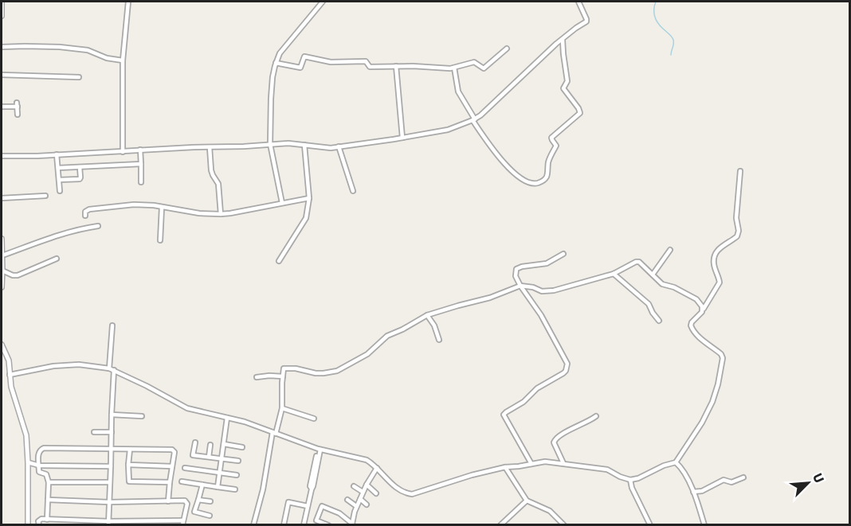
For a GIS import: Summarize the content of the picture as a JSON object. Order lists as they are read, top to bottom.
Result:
{
  "north": "top right"
}
